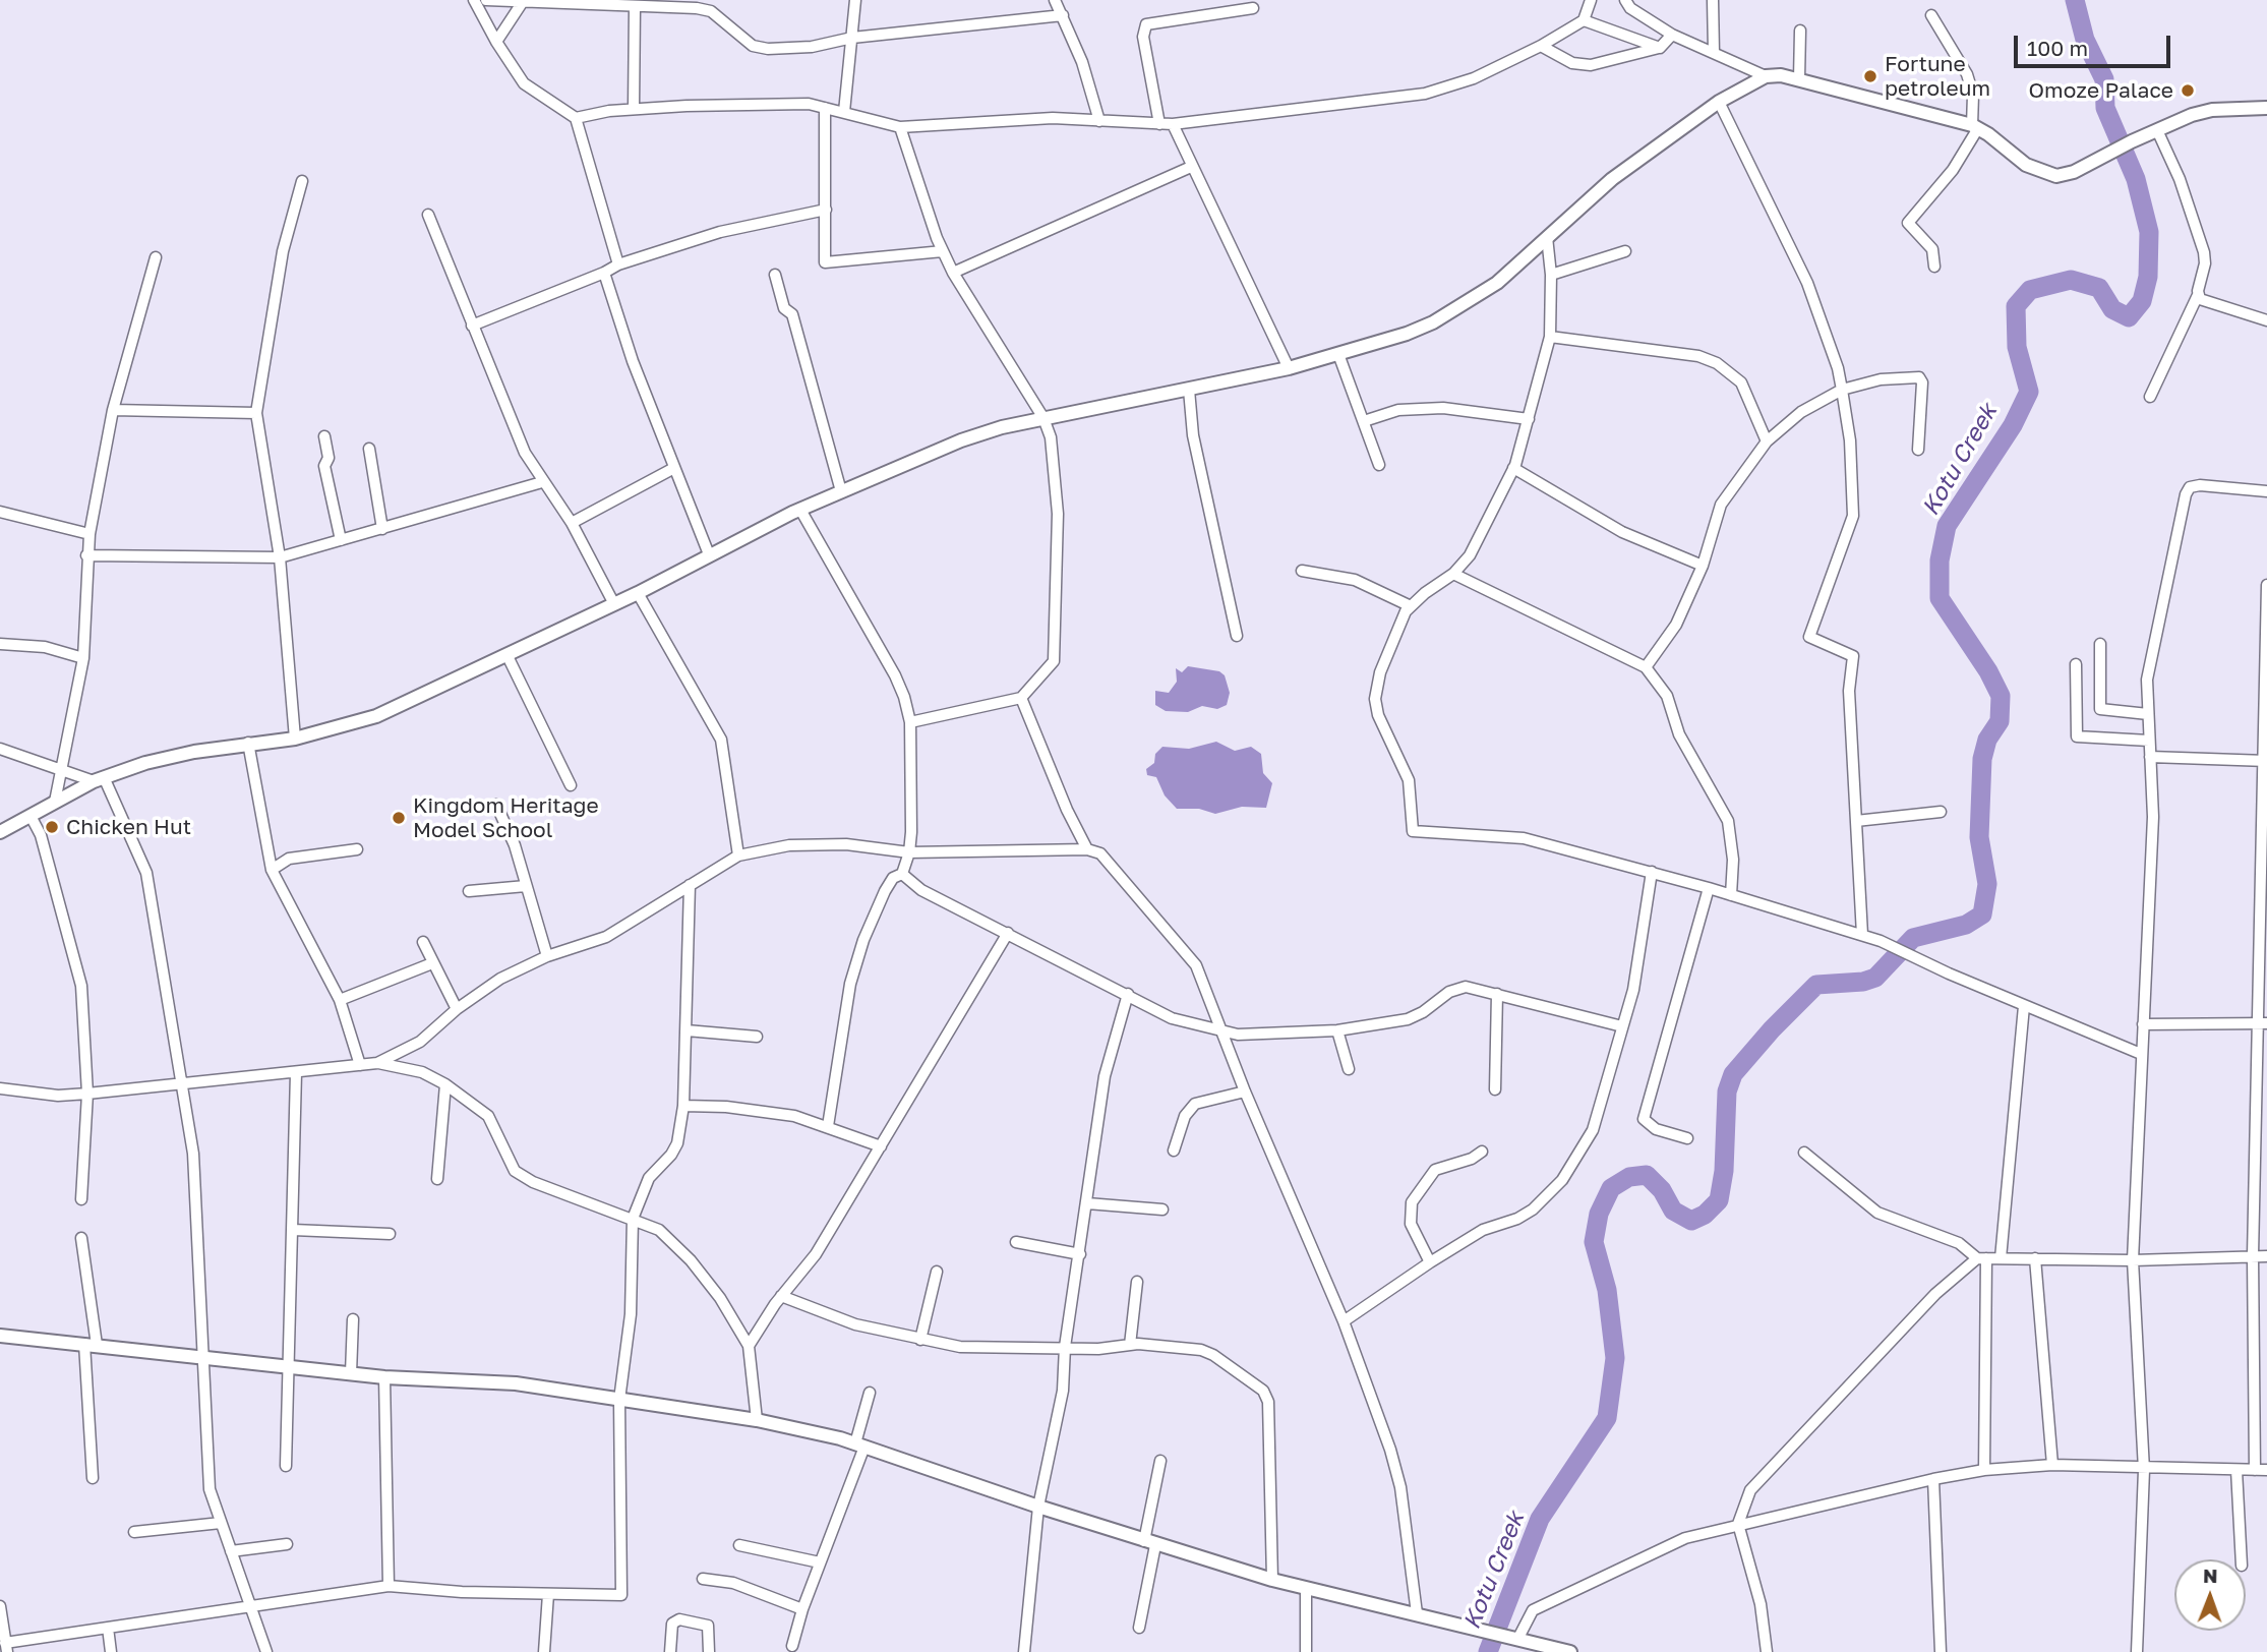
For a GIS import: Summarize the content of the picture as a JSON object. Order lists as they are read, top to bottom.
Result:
{
  "water": ["Kotu Creek"],
  "places": [
    "Fortune petroleum",
    "Omoze Palace",
    "Kingdom Heritage Model School",
    "Chicken Hut"
  ],
  "scale_bar": "100 m",
  "north": "top"
}
